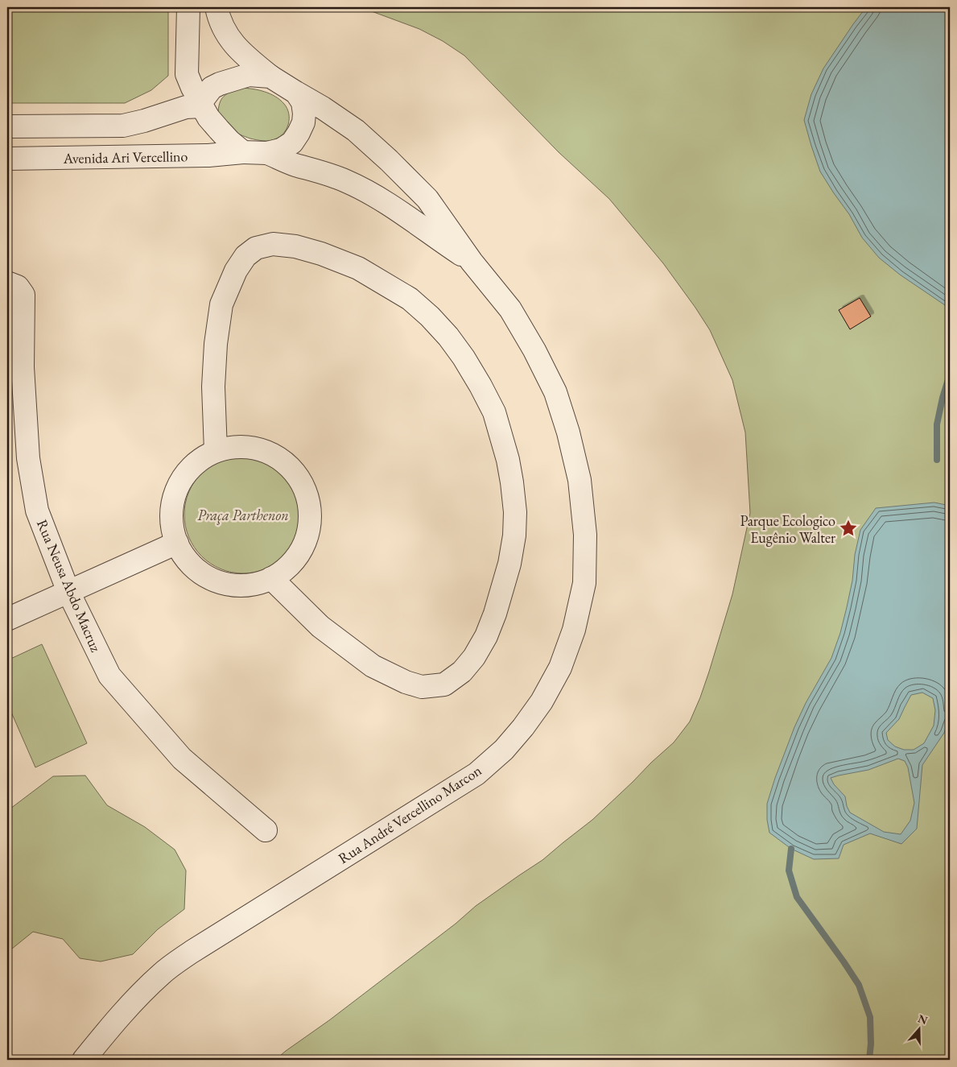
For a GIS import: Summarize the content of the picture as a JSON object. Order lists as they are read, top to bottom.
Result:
{
  "streets": {
    "street": ["Avenida Ari Vercellino", "Rua Neusa Abdo Macruz", "Rua André Vercellino Marcon"]
  },
  "crossings": [
    ["Avenida Ari Vercellino", "Rua André Vercellino Marcon"]
  ],
  "parks": ["Praça Parthenon"],
  "places": {
    "place": ["Parque Ecologico Eugênio Walter"]
  },
  "north": "top"
}
